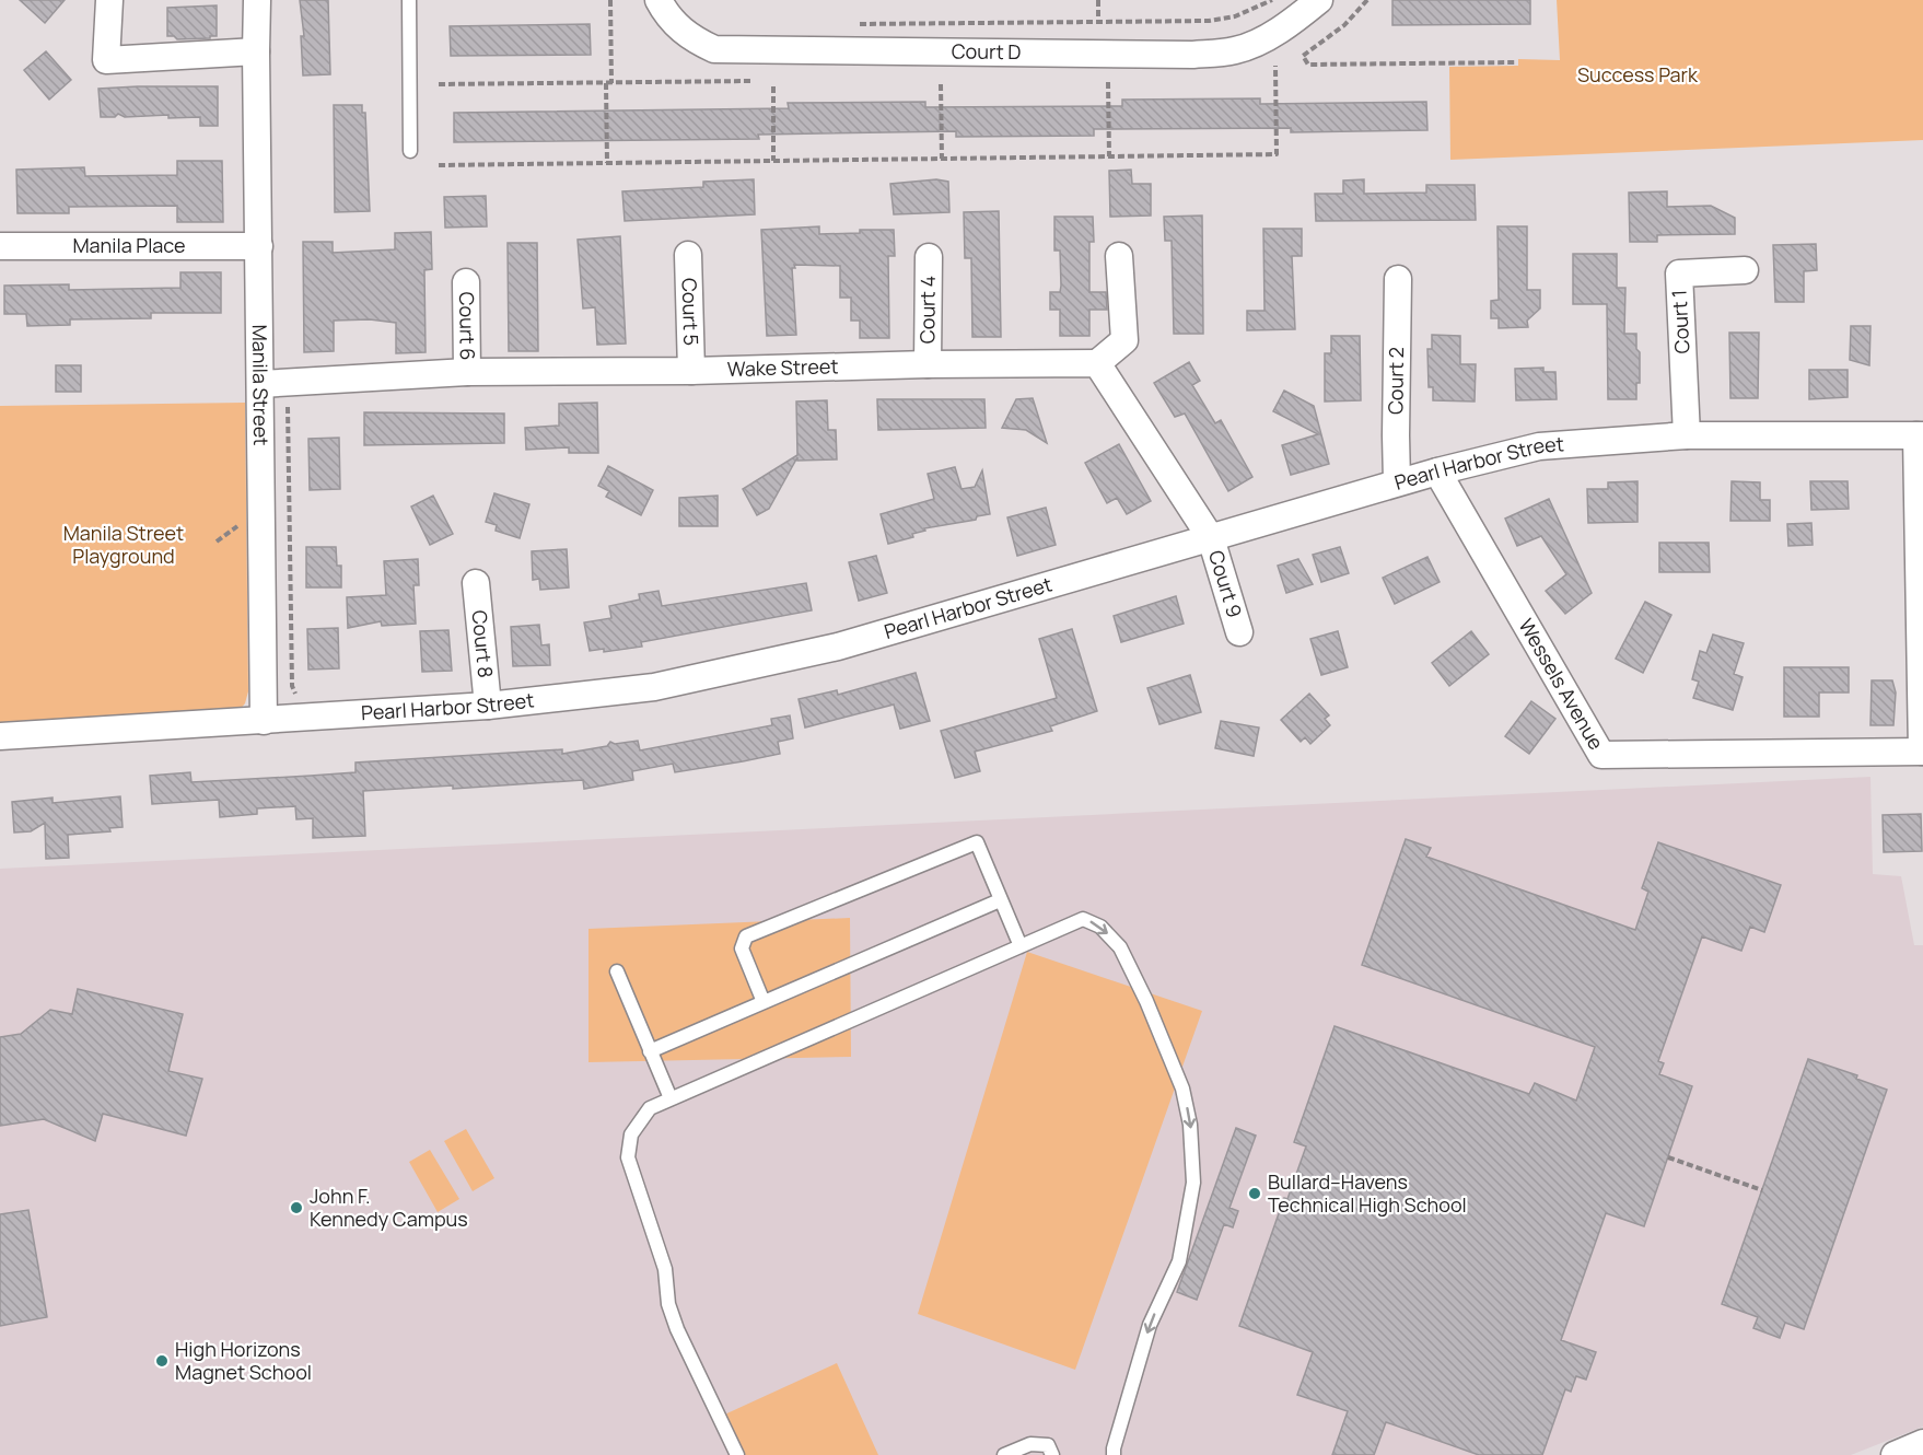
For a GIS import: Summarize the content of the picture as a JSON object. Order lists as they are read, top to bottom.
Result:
{
  "streets": {
    "street": [
      "Court D",
      "Manila Place",
      "Court 4",
      "Court 5",
      "Court 1",
      "Court 6",
      "Wake Street",
      "Court 2",
      "Manila Street",
      "Pearl Harbor Street",
      "Court 9",
      "Court 8",
      "Wessels Avenue"
    ]
  },
  "crossings": [
    ["Manila Place", "Manila Street"],
    ["Court 4", "Wake Street"],
    ["Court 5", "Wake Street"],
    ["Court 1", "Pearl Harbor Street"],
    ["Court 6", "Wake Street"],
    ["Wake Street", "Manila Street"],
    ["Court 2", "Pearl Harbor Street"],
    ["Manila Street", "Pearl Harbor Street"],
    ["Pearl Harbor Street", "Court 9"],
    ["Pearl Harbor Street", "Court 8"],
    ["Pearl Harbor Street", "Wessels Avenue"]
  ],
  "parks": ["Success Park", "Manila Street Playground"],
  "places": ["Bullard–Havens Technical High School", "John F. Kennedy Campus", "High Horizons Magnet School"]
}
